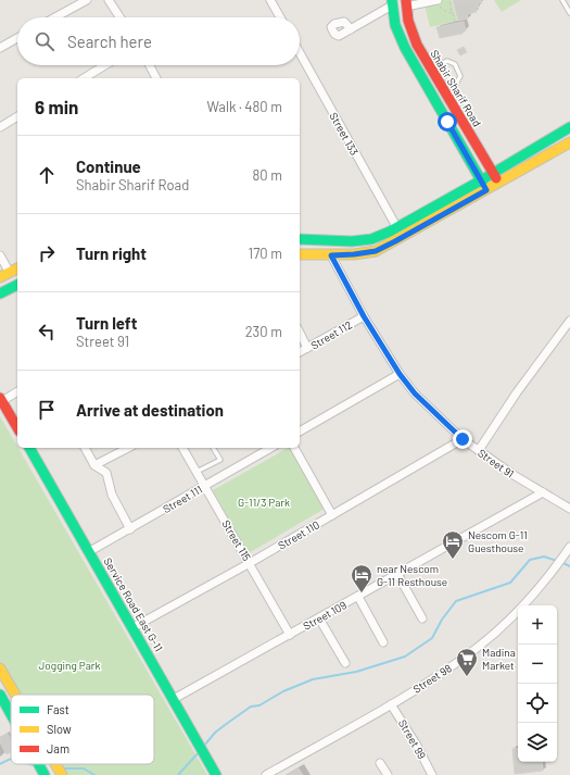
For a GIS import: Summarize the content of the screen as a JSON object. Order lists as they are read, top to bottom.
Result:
{
  "streets": {
    "main road": ["Shabir Sharif Road", "Service Road East G-11"],
    "street": [
      "Street 133",
      "Street 112",
      "Street 91",
      "Street 111",
      "Street 110",
      "Street 115",
      "Street 109",
      "Street 98",
      "Street 99"
    ]
  },
  "crossings": [
    ["Street 112", "Street 91"],
    ["Street 91", "Street 110"],
    ["Street 91", "Street 109"],
    ["Street 111", "Street 115"],
    ["Street 111", "Service Road East G-11"],
    ["Street 110", "Street 115"],
    ["Street 110", "Service Road East G-11"],
    ["Street 115", "Street 109"],
    ["Service Road East G-11", "Street 109"],
    ["Street 98", "Street 99"]
  ],
  "parks": ["G-11/3 Park", "Jogging Park"],
  "places": {
    "hotel": ["Nescom G-11 Guesthouse", "near Nescom G-11 Resthouse"],
    "supermarket": ["Madina Market"]
  },
  "legend": ["Fast", "Slow", "Jam"],
  "page": {
    "search": "Search here",
    "heading": ["6 min", "Walk · 480 m"],
    "list": [
      ["Continue", "Shabir Sharif Road", "80 m"],
      ["Turn right", "170 m"],
      ["Turn left", "Street 91", "230 m"],
      "Arrive at destination"
    ],
    "map_buttons": ["+", "−"]
  }
}
